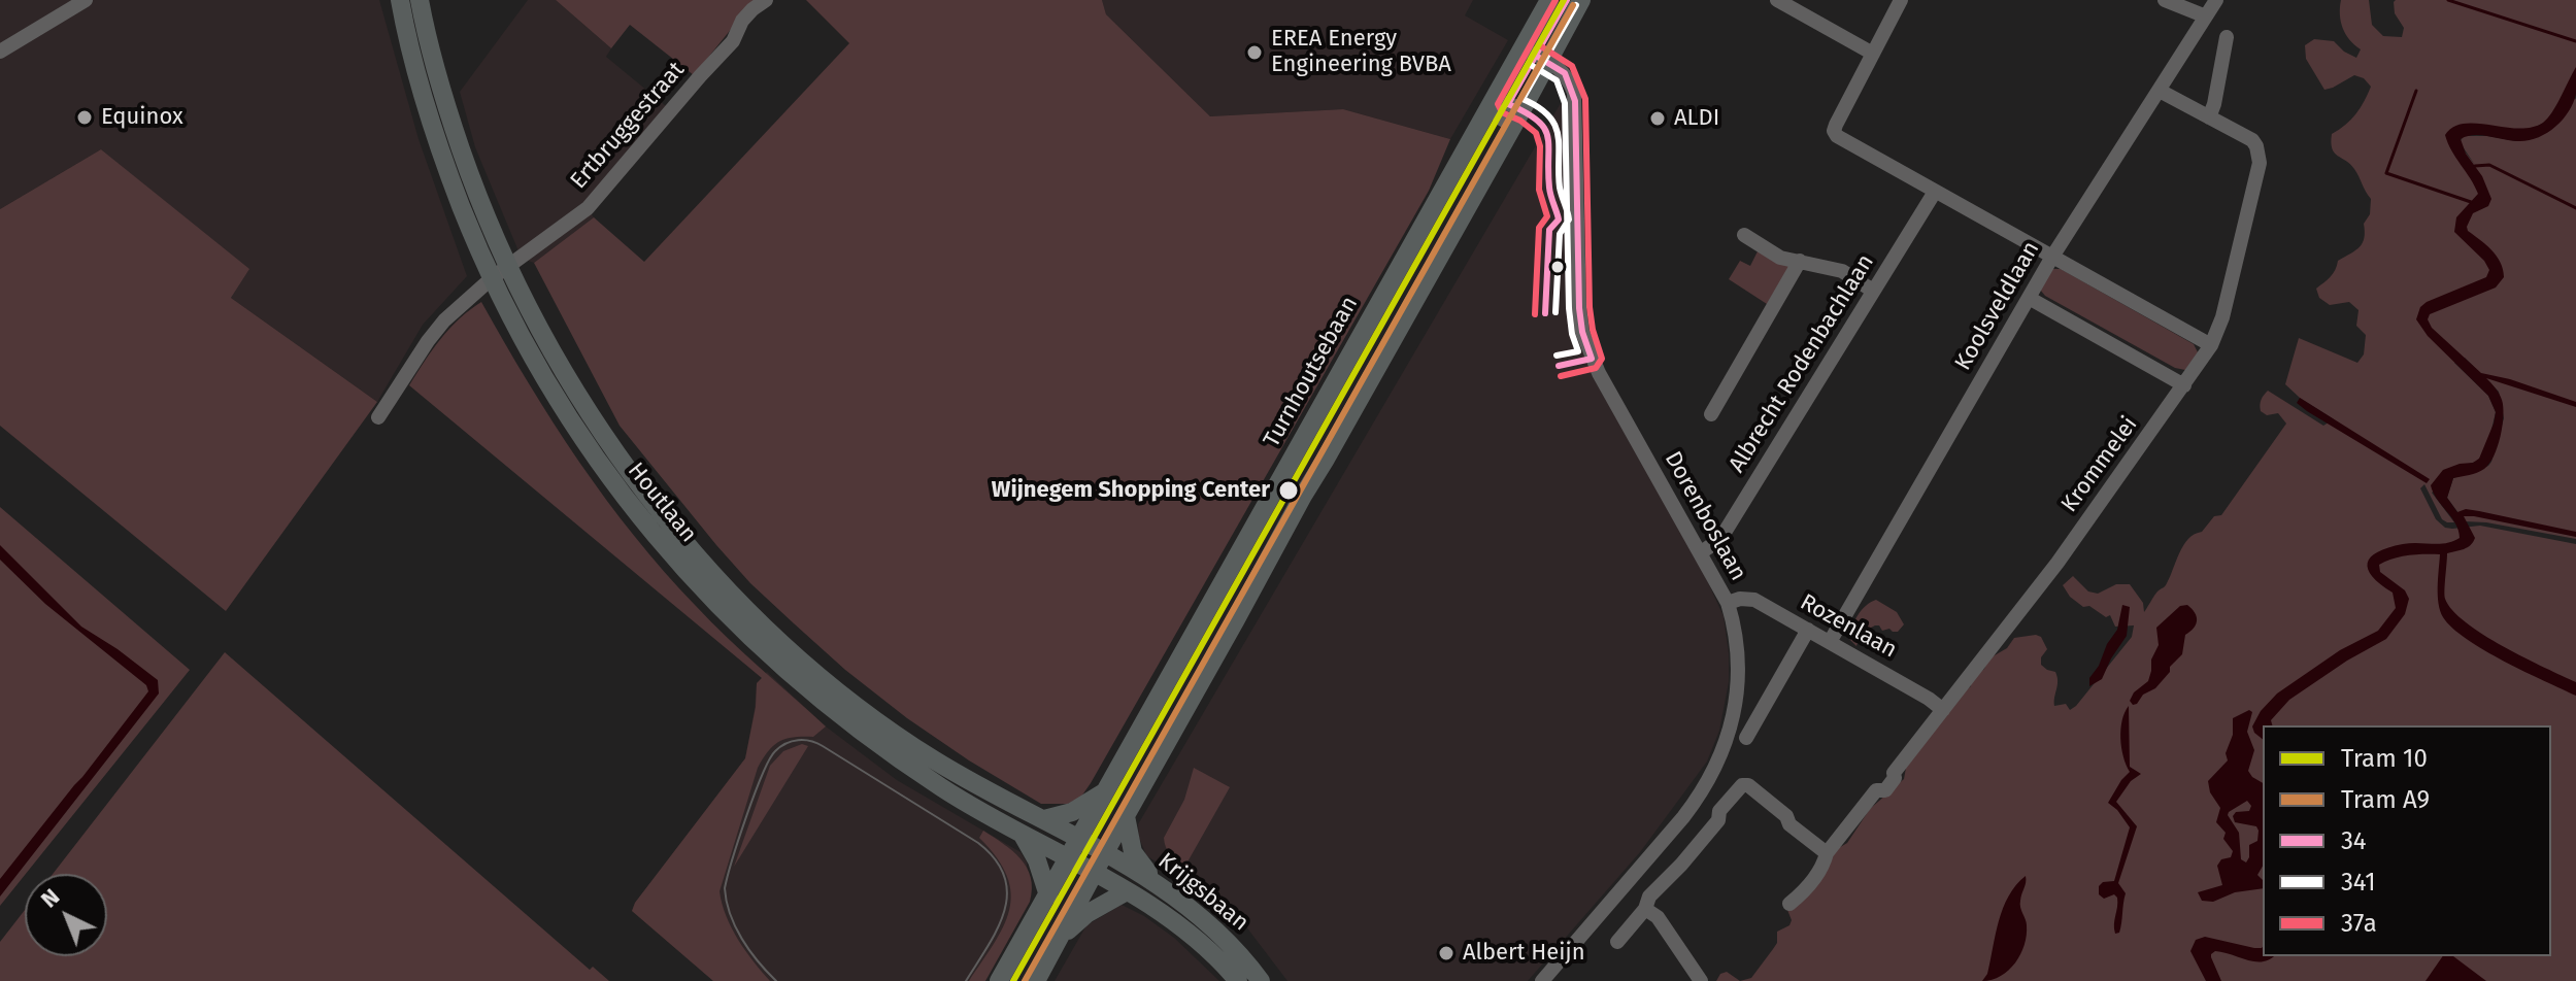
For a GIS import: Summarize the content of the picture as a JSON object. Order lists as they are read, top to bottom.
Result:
{
  "streets": {
    "main road": ["Turnhoutsebaan", "Houtlaan", "Krijgsbaan"],
    "street": [
      "Ertbruggestraat",
      "Koolsveldlaan",
      "Albrecht Rodenbachlaan",
      "Krommelei",
      "Dorenboslaan",
      "Rozenlaan"
    ]
  },
  "crossings": [
    ["Ertbruggestraat", "Houtlaan"],
    ["Koolsveldlaan", "Krommelei"],
    ["Koolsveldlaan", "Rozenlaan"],
    ["Albrecht Rodenbachlaan", "Dorenboslaan"],
    ["Turnhoutsebaan", "Houtlaan"],
    ["Turnhoutsebaan", "Dorenboslaan"],
    ["Krommelei", "Rozenlaan"],
    ["Houtlaan", "Krijgsbaan"],
    ["Dorenboslaan", "Rozenlaan"]
  ],
  "places": [
    "EREA Energy Engineering BVBA",
    "Equinox",
    "ALDI",
    "Wijnegem Shopping Center",
    "Albert Heijn"
  ],
  "lines": [
    "tram line 10",
    "transit line 34",
    "transit line 37a",
    "tram line A9",
    "transit line 341"
  ],
  "legend": [
    "Tram 10",
    "Tram A9",
    "34",
    "341",
    "37a"
  ],
  "north": "top left"
}
